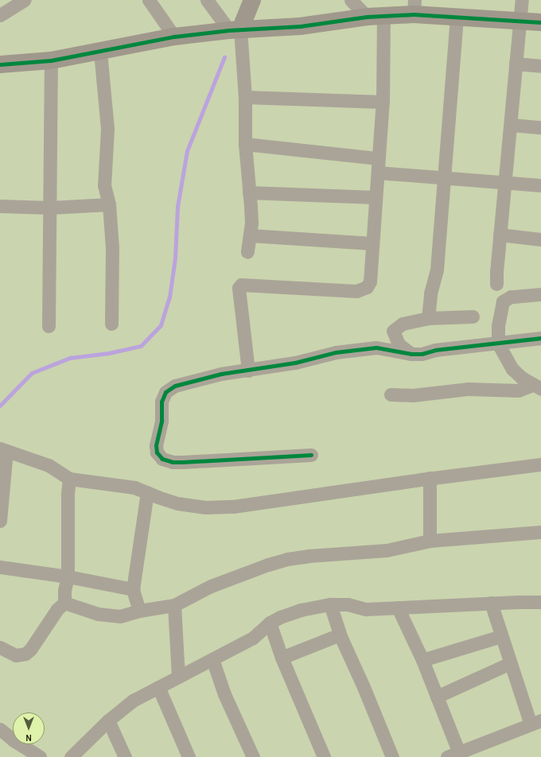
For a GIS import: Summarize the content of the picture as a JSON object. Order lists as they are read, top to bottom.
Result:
{
  "north": "bottom"
}
